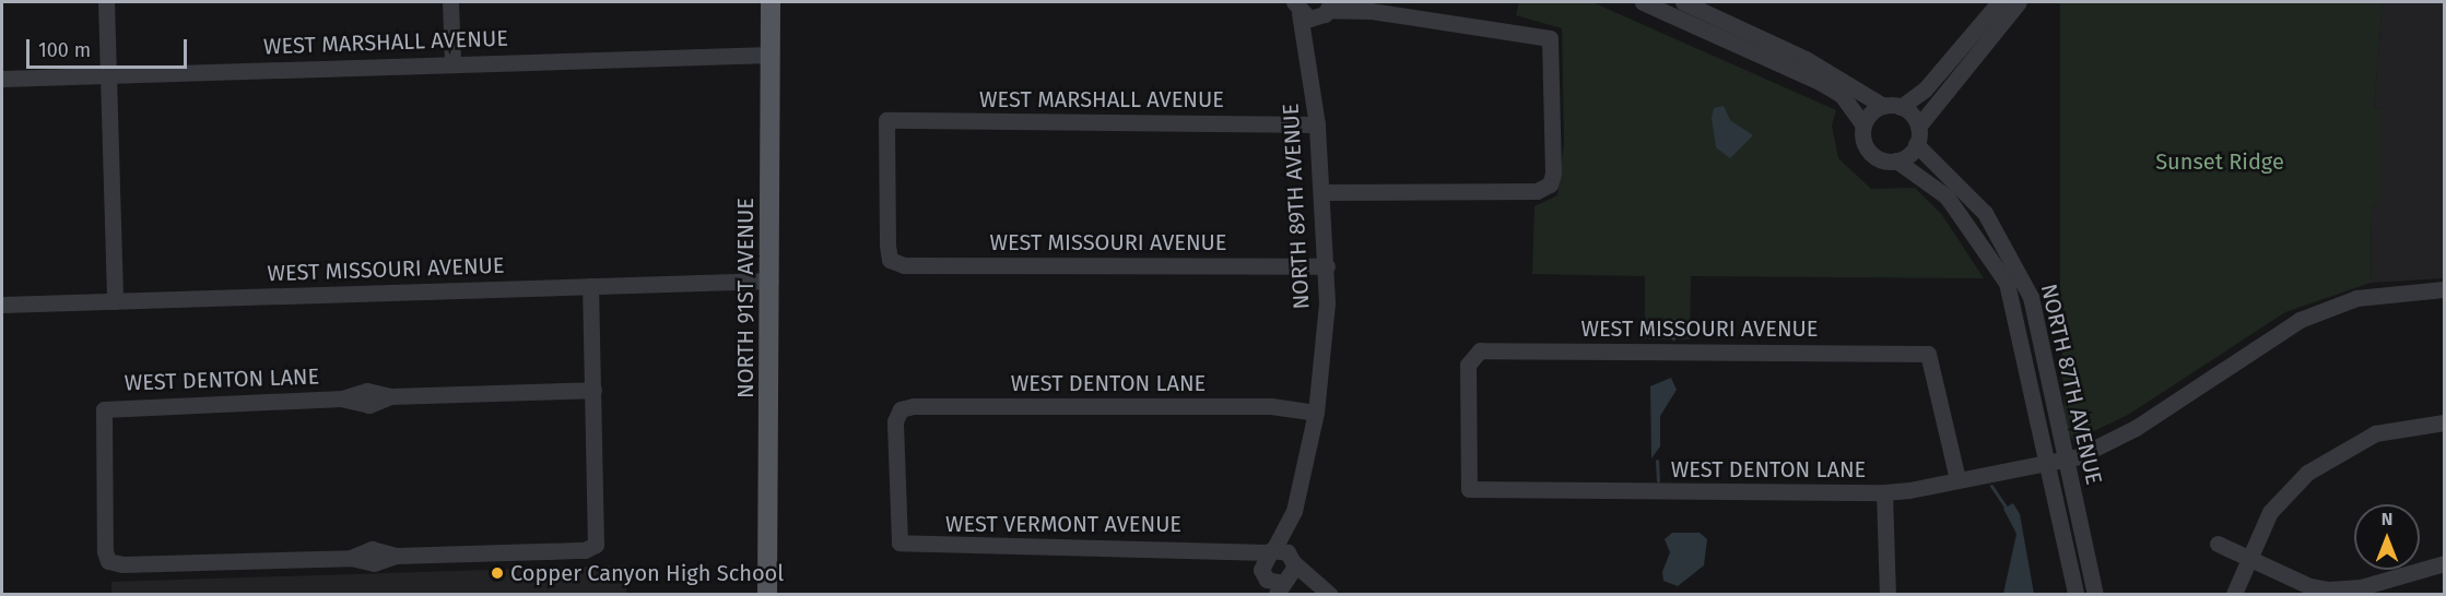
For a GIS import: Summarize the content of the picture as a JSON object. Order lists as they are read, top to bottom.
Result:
{
  "streets": {
    "main road": ["NORTH 91ST AVENUE"],
    "street": [
      "WEST MARSHALL AVENUE",
      "NORTH 89TH AVENUE",
      "WEST MISSOURI AVENUE",
      "WEST DENTON LANE",
      "NORTH 87TH AVENUE",
      "WEST VERMONT AVENUE"
    ]
  },
  "crossings": [
    ["WEST MARSHALL AVENUE", "NORTH 89TH AVENUE"],
    ["WEST MARSHALL AVENUE", "WEST MISSOURI AVENUE"],
    ["WEST MARSHALL AVENUE", "NORTH 91ST AVENUE"],
    ["NORTH 89TH AVENUE", "WEST MISSOURI AVENUE"],
    ["NORTH 89TH AVENUE", "WEST DENTON LANE"],
    ["NORTH 89TH AVENUE", "WEST VERMONT AVENUE"],
    ["WEST MISSOURI AVENUE", "NORTH 91ST AVENUE"],
    ["WEST MISSOURI AVENUE", "WEST DENTON LANE"],
    ["WEST DENTON LANE", "NORTH 87TH AVENUE"],
    ["WEST DENTON LANE", "WEST VERMONT AVENUE"]
  ],
  "parks": ["Sunset Ridge"],
  "places": ["Copper Canyon High School"],
  "scale_bar": "100 m",
  "north": "top"
}
